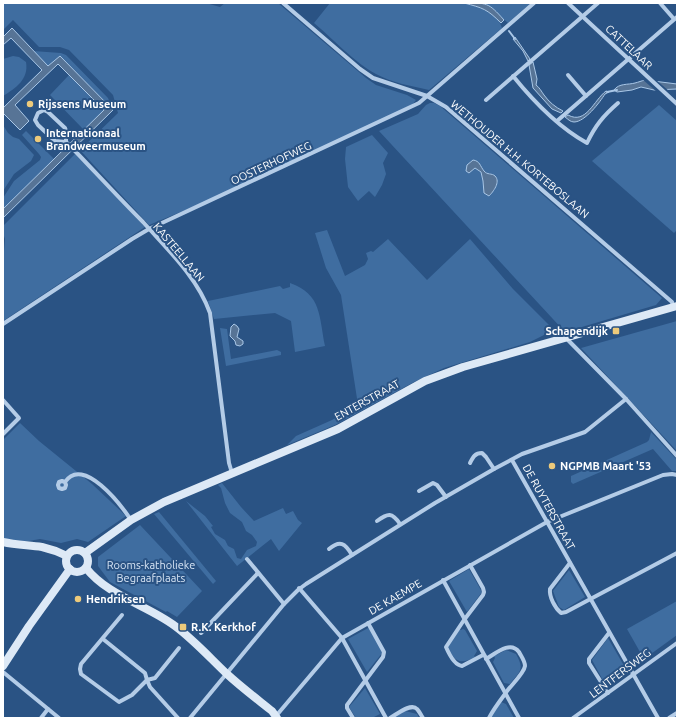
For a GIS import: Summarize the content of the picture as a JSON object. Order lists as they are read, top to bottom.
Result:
{
  "streets": {
    "main road": ["ENTERSTRAAT"],
    "street": [
      "CATTELAAR",
      "WETHOUDER H.H. KORTEBOSLAAN",
      "OOSTERHOFWEG",
      "KASTEELLAAN",
      "DE RUYTERSTRAAT",
      "DE KAEMPE",
      "LENTFERSWEG"
    ]
  },
  "crossings": [
    ["WETHOUDER H.H. KORTEBOSLAAN", "OOSTERHOFWEG"],
    ["WETHOUDER H.H. KORTEBOSLAAN", "ENTERSTRAAT"],
    ["OOSTERHOFWEG", "KASTEELLAAN"],
    ["KASTEELLAAN", "ENTERSTRAAT"],
    ["DE RUYTERSTRAAT", "DE KAEMPE"],
    ["DE RUYTERSTRAAT", "LENTFERSWEG"]
  ],
  "parks": ["Rooms-katholieke Begraafplaats"],
  "places": {
    "other": [
      "Rijssens Museum",
      "Internationaal Brandweermuseum",
      "NGPMB Maart '53",
      "Hendriksen"
    ],
    "transit": ["Schapendijk", "R.K. Kerkhof"]
  }
}
